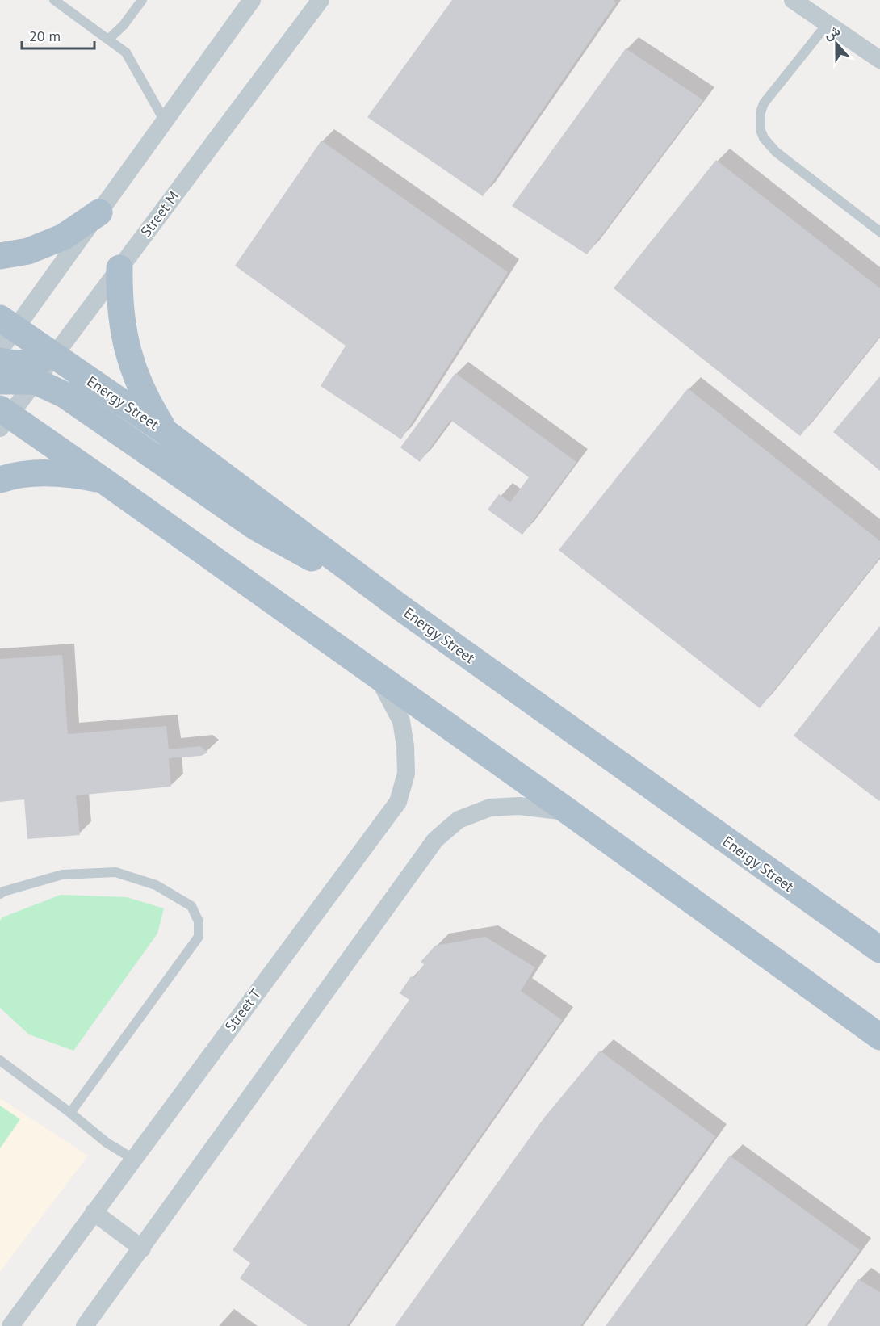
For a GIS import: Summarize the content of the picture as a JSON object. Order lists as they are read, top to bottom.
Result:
{
  "streets": {
    "main road": ["Energy Street"],
    "street": ["Street M", "Street T"]
  },
  "crossings": [
    ["Street M", "Energy Street"]
  ],
  "scale_bar": "20 m",
  "north": "top"
}
